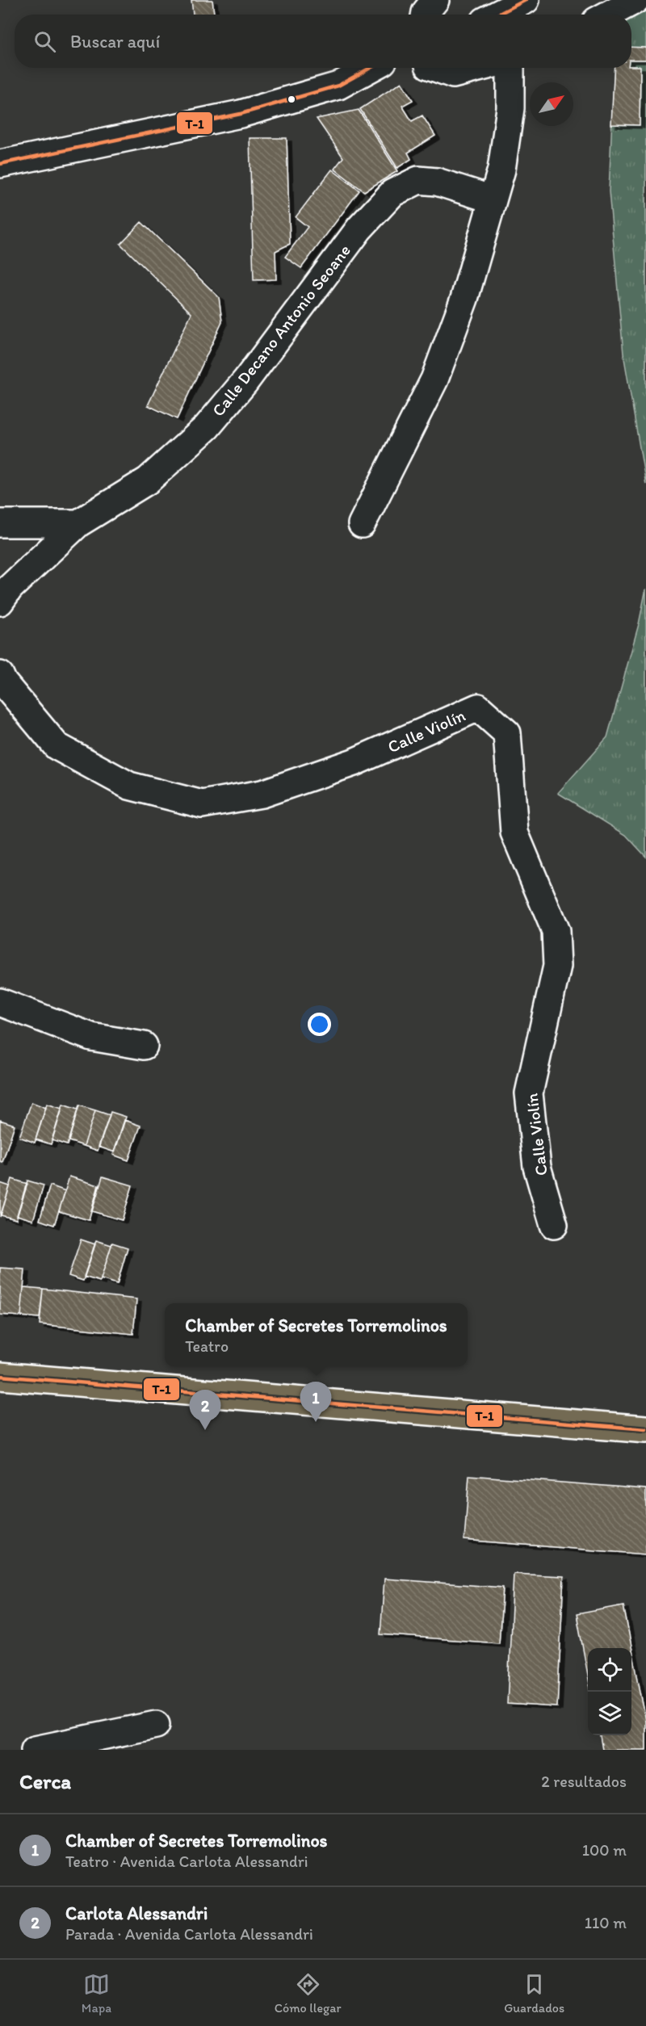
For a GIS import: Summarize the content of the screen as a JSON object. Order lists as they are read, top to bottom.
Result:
{
  "streets": {
    "street": ["Calle Decano Antonio Seoane", "Calle Violín"]
  },
  "lines": ["transit line T-1"],
  "north": "top right",
  "page": {
    "search": "Buscar aquí",
    "popup": ["Chamber of Secretes Torremolinos", "Teatro"],
    "pins": ["1", "2"],
    "heading": ["Cerca", "2 resultados"],
    "list": [
      {
        "mark": "1",
        "name": "Chamber of Secretes Torremolinos",
        "note": "Teatro · Avenida Carlota Alessandri",
        "value": "100 m"
      },
      {
        "mark": "2",
        "name": "Carlota Alessandri",
        "note": "Parada · Avenida Carlota Alessandri",
        "value": "110 m"
      }
    ],
    "nav": ["Mapa", "Cómo llegar", "Guardados"]
  }
}
